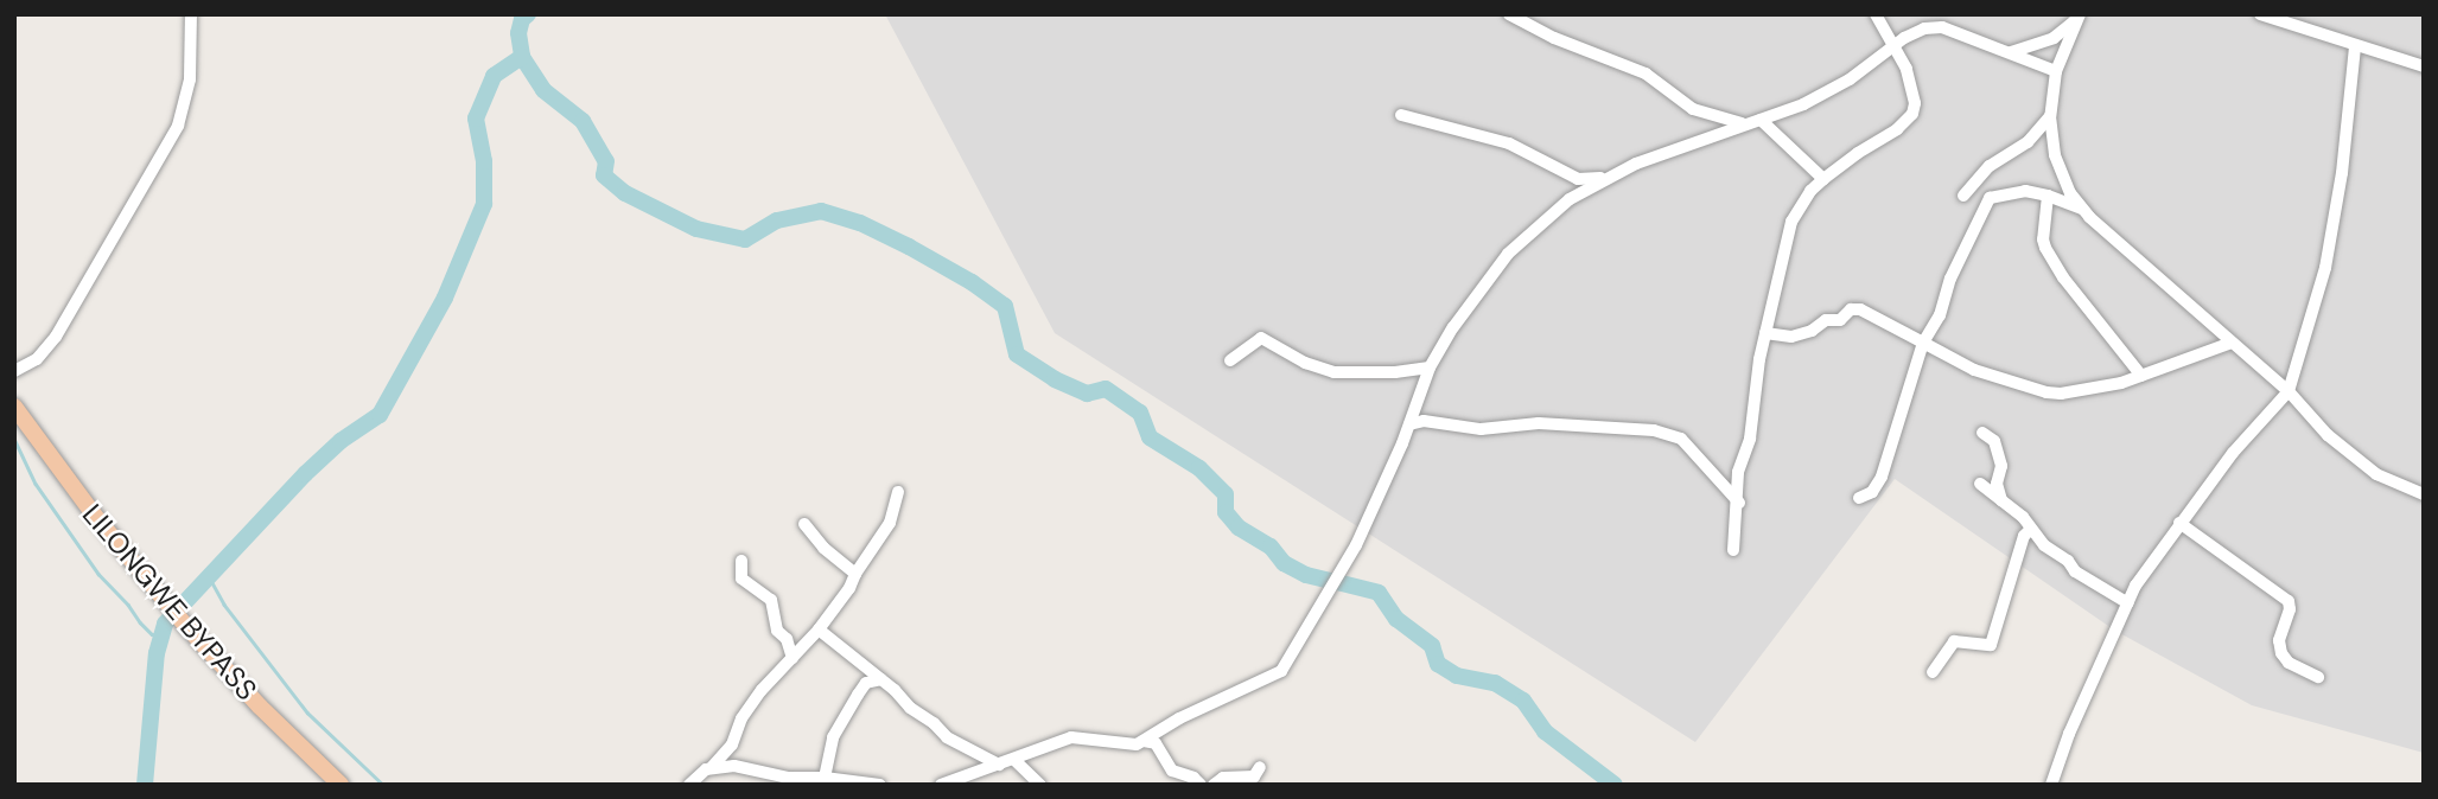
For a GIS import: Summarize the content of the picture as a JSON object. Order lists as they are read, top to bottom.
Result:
{
  "streets": {
    "main road": ["LILONGWE BYPASS"]
  }
}
